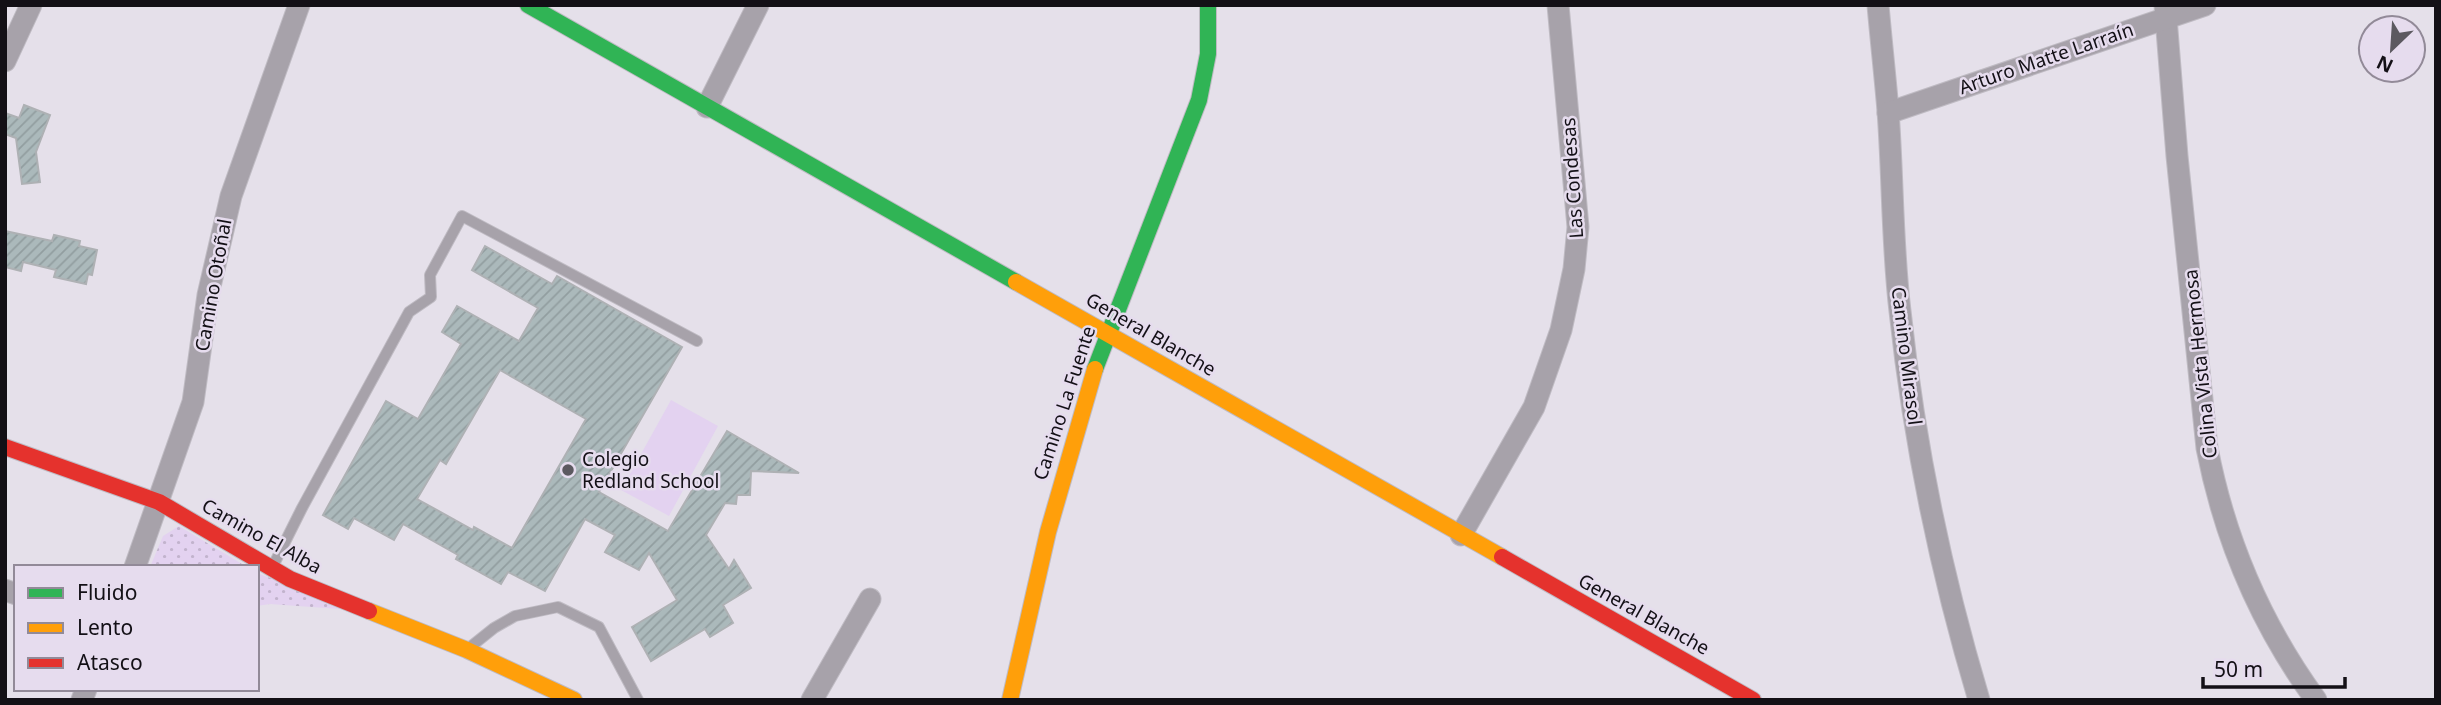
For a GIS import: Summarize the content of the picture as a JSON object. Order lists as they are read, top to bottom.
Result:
{
  "streets": {
    "main road": ["General Blanche", "Camino La Fuente", "Camino El Alba"],
    "street": [
      "Arturo Matte Larraín",
      "Las Condesas",
      "Camino Otoñal",
      "Camino Mirasol",
      "Colina Vista Hermosa"
    ]
  },
  "crossings": [
    ["Arturo Matte Larraín", "Camino Mirasol"],
    ["Arturo Matte Larraín", "Colina Vista Hermosa"],
    ["Las Condesas", "General Blanche"],
    ["Camino Otoñal", "Camino El Alba"],
    ["General Blanche", "Camino La Fuente"]
  ],
  "places": ["Colegio Redland School"],
  "legend": ["Fluido", "Lento", "Atasco"],
  "scale_bar": "50 m",
  "north": "bottom left"
}
